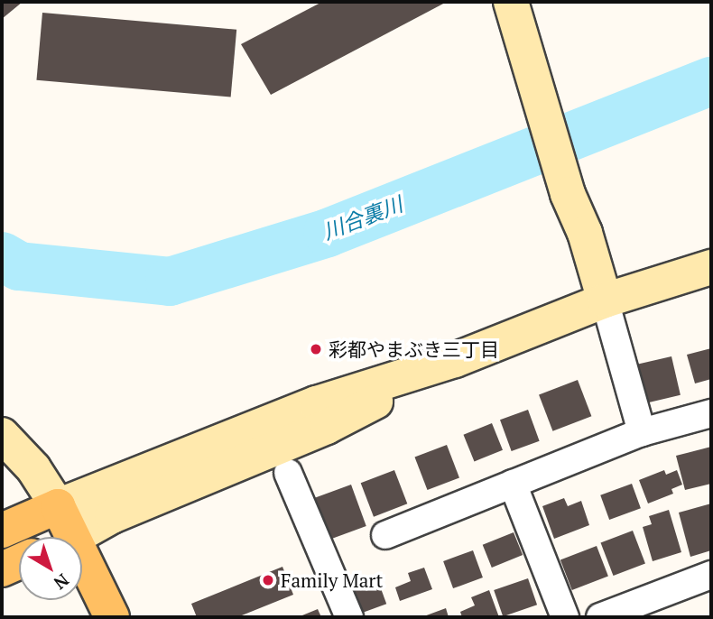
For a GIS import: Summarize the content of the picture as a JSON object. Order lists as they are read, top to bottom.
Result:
{
  "water": ["川合裏川"],
  "places": ["彩都やまぶき三丁目", "Family Mart"],
  "north": "bottom right"
}
